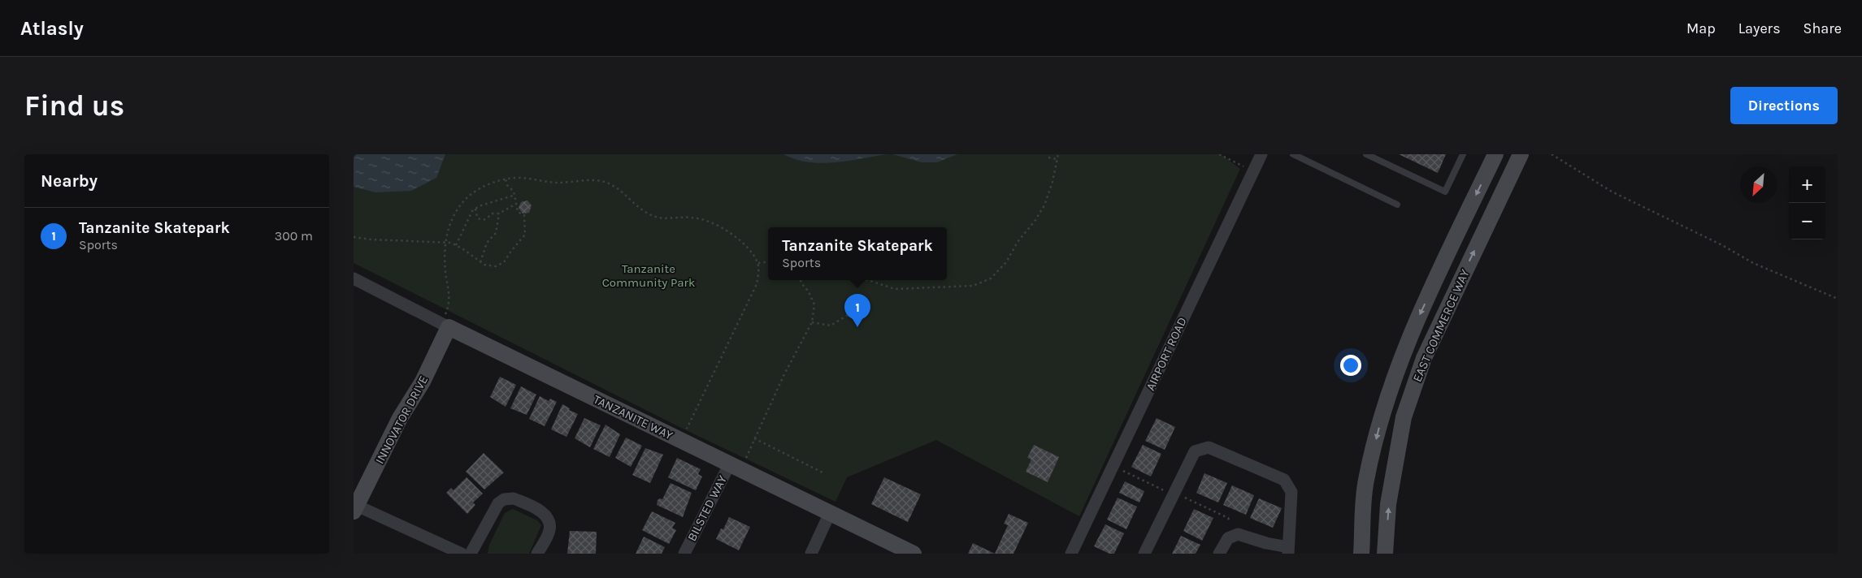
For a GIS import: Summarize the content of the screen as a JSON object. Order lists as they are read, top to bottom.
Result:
{
  "streets": {
    "main road": ["EAST COMMERCE WAY", "TANZANITE WAY", "INNOVATOR DRIVE"],
    "street": ["AIRPORT ROAD", "BILSTED WAY"]
  },
  "crossings": [
    ["TANZANITE WAY", "INNOVATOR DRIVE"],
    ["TANZANITE WAY", "BILSTED WAY"]
  ],
  "parks": ["Tanzanite Community Park"],
  "north": "bottom left",
  "page": {
    "header": "Atlasly",
    "nav": ["Map", "Layers", "Share"],
    "buttons": "Directions",
    "title": "Find us",
    "heading": "Nearby",
    "map_buttons": ["+", "−"],
    "list": [
      {
        "mark": "1",
        "name": "Tanzanite Skatepark",
        "note": "Sports",
        "value": "300 m"
      }
    ],
    "popup": ["Tanzanite Skatepark", "Sports"],
    "pins": "1"
  }
}
